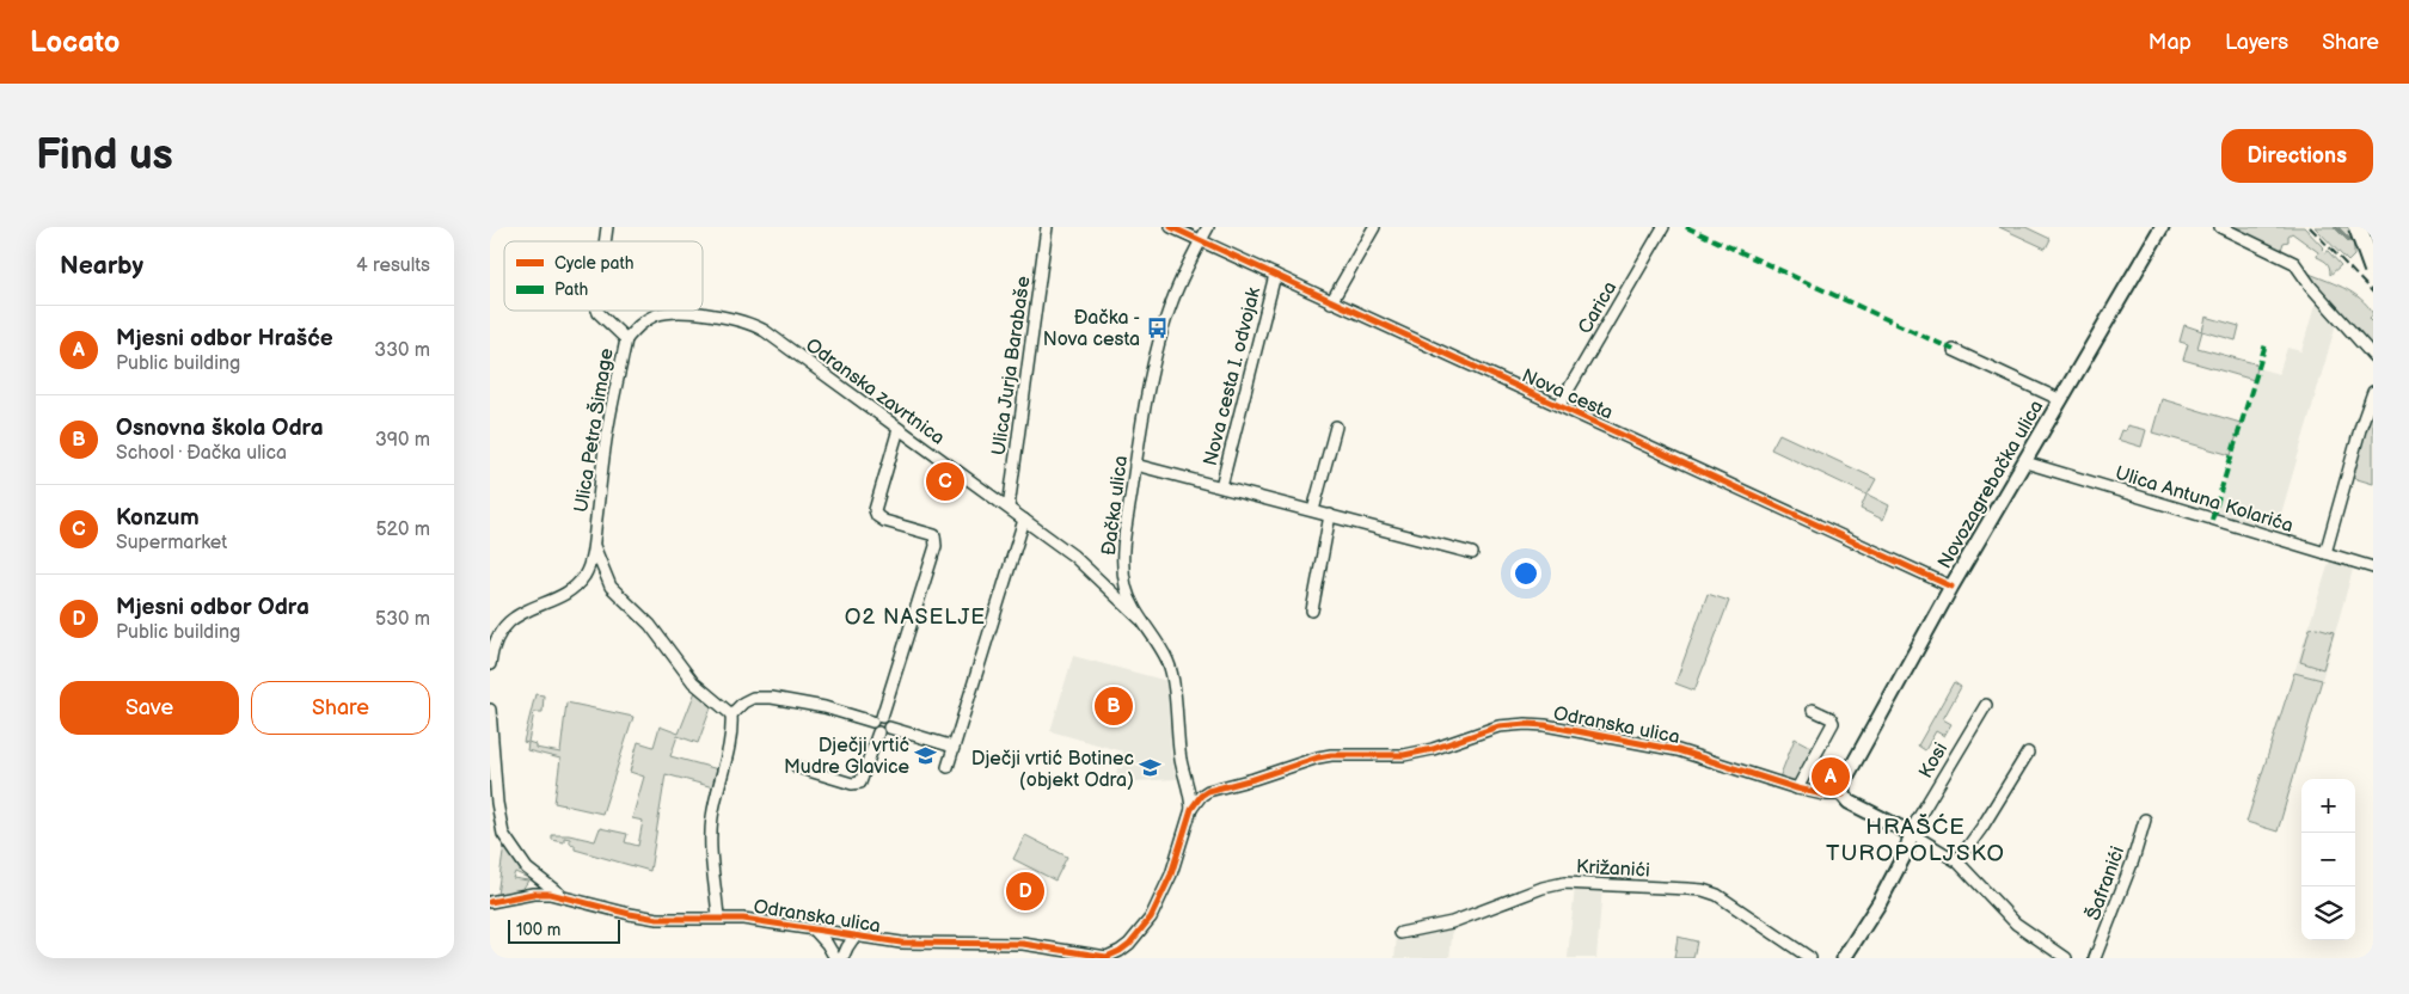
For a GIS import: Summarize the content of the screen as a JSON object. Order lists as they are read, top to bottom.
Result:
{
  "streets": {
    "main road": ["Novozagrebačka ulica"],
    "street": [
      "Carica",
      "Ulica Jurja Barabaše",
      "Nova cesta I. odvojak",
      "Odranska zavrtnica",
      "Nova cesta",
      "Ulica Petra Šimage",
      "Ulica Antuna Kolarića",
      "Đačka ulica",
      "Odranska ulica",
      "Kosi",
      "Križanići",
      "Šafranići"
    ]
  },
  "crossings": [
    ["Carica", "Nova cesta"],
    ["Ulica Jurja Barabaše", "Odranska zavrtnica"],
    ["Nova cesta I. odvojak", "Nova cesta"],
    ["Odranska zavrtnica", "Ulica Petra Šimage"],
    ["Odranska zavrtnica", "Đačka ulica"],
    ["Nova cesta", "Novozagrebačka ulica"],
    ["Nova cesta", "Đačka ulica"],
    ["Novozagrebačka ulica", "Ulica Antuna Kolarića"],
    ["Novozagrebačka ulica", "Odranska ulica"],
    ["Đačka ulica", "Odranska ulica"]
  ],
  "districts": ["O2 NASELJE", "HRAŠĆE TUROPOLJSKO"],
  "places": {
    "bus stop": ["Đačka - Nova cesta"],
    "school or university": ["Dječji vrtić Mudre Glavice", "Dječji vrtić Botinec (objekt Odra)"]
  },
  "legend": ["Cycle path", "Path"],
  "scale_bar": "100 m",
  "page": {
    "header": "Locato",
    "nav": ["Map", "Layers", "Share"],
    "buttons": [
      "Directions",
      ["Save", "Share"]
    ],
    "title": "Find us",
    "heading": ["Nearby", "4 results"],
    "list": [
      {
        "mark": "A",
        "name": "Mjesni odbor Hrašće",
        "note": "Public building",
        "value": "330 m"
      },
      {
        "mark": "B",
        "name": "Osnovna škola Odra",
        "note": "School · Đačka ulica",
        "value": "390 m"
      },
      {
        "mark": "C",
        "name": "Konzum",
        "note": "Supermarket",
        "value": "520 m"
      },
      {
        "mark": "D",
        "name": "Mjesni odbor Odra",
        "note": "Public building",
        "value": "530 m"
      }
    ],
    "pins": [
      "C",
      "B",
      "A",
      "D"
    ],
    "map_buttons": ["+", "−"],
    "scale": "100 m"
  }
}
